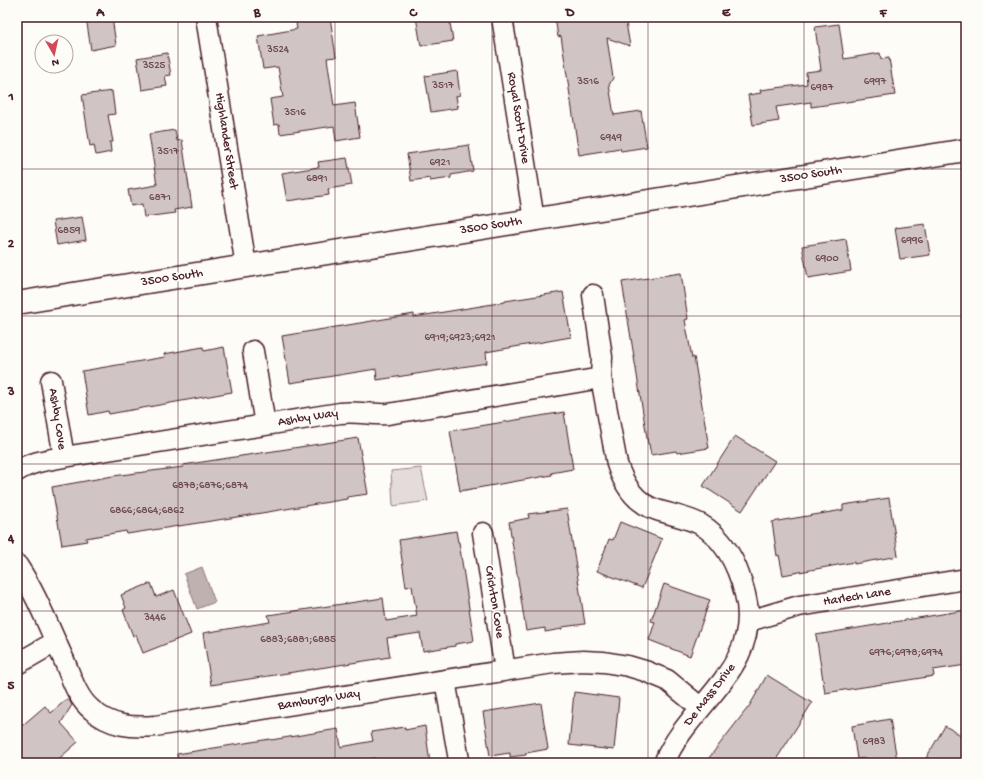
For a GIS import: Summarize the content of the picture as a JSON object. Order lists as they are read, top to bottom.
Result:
{
  "streets": {
    "main road": ["3500 South"],
    "street": [
      "Royal Scott Drive",
      "Highlander Street",
      "Ashby Way",
      "Ashby Cove",
      "Harlech Lane",
      "Crichton Cove",
      "De Mass Drive",
      "Bamburgh Way"
    ]
  },
  "crossings": [
    ["Royal Scott Drive", "3500 South"],
    ["Highlander Street", "3500 South"],
    ["Ashby Way", "Ashby Cove"],
    ["Ashby Way", "De Mass Drive"],
    ["Harlech Lane", "De Mass Drive"],
    ["Crichton Cove", "Bamburgh Way"],
    ["De Mass Drive", "Bamburgh Way"]
  ],
  "house_numbers": [
    "3524",
    "3525",
    "3516",
    "6997",
    "3517",
    "6987",
    "3516",
    "6949",
    "3517",
    "6921",
    "6891",
    "6871",
    "6859",
    "6996",
    "6900",
    "6919;6923;6921",
    "6878;6876;6874",
    "6866;6864;6862",
    "3446",
    "6883;6881;6885",
    "6976;6978;6974",
    "6983"
  ],
  "north": "bottom",
  "grid": {
    "columns": [
      "A",
      "B",
      "C",
      "D",
      "E",
      "F"
    ],
    "rows": [
      "1",
      "2",
      "3",
      "4",
      "5"
    ]
  }
}
